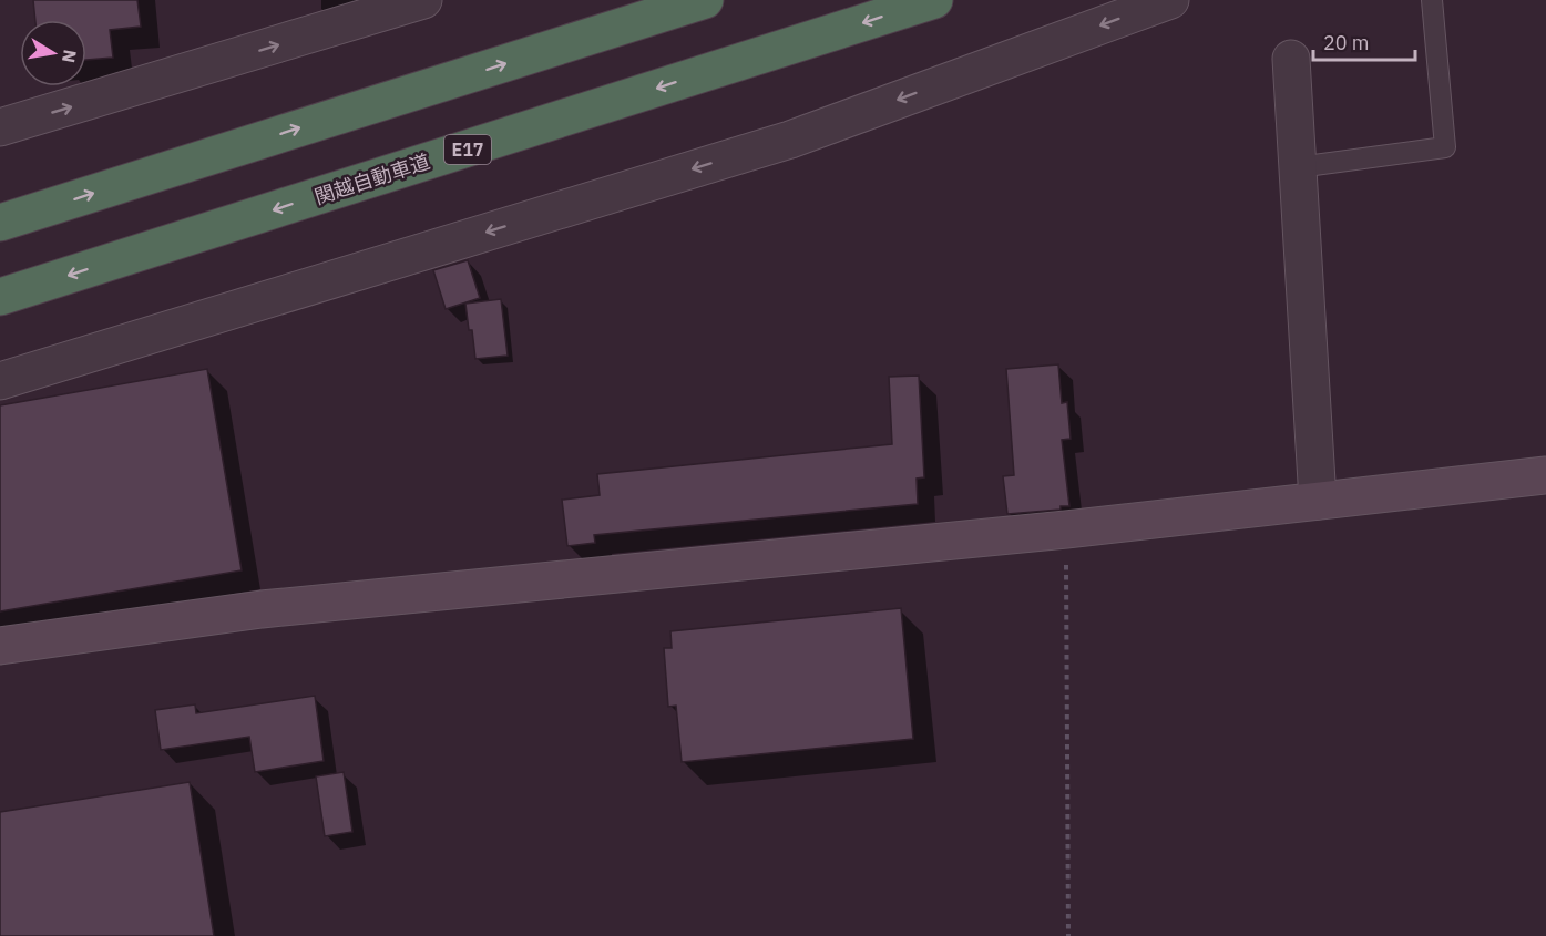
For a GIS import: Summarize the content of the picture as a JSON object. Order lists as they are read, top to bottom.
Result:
{
  "streets": {
    "highway": ["E17", "関越自動車道"]
  },
  "scale_bar": "20 m",
  "north": "right"
}
